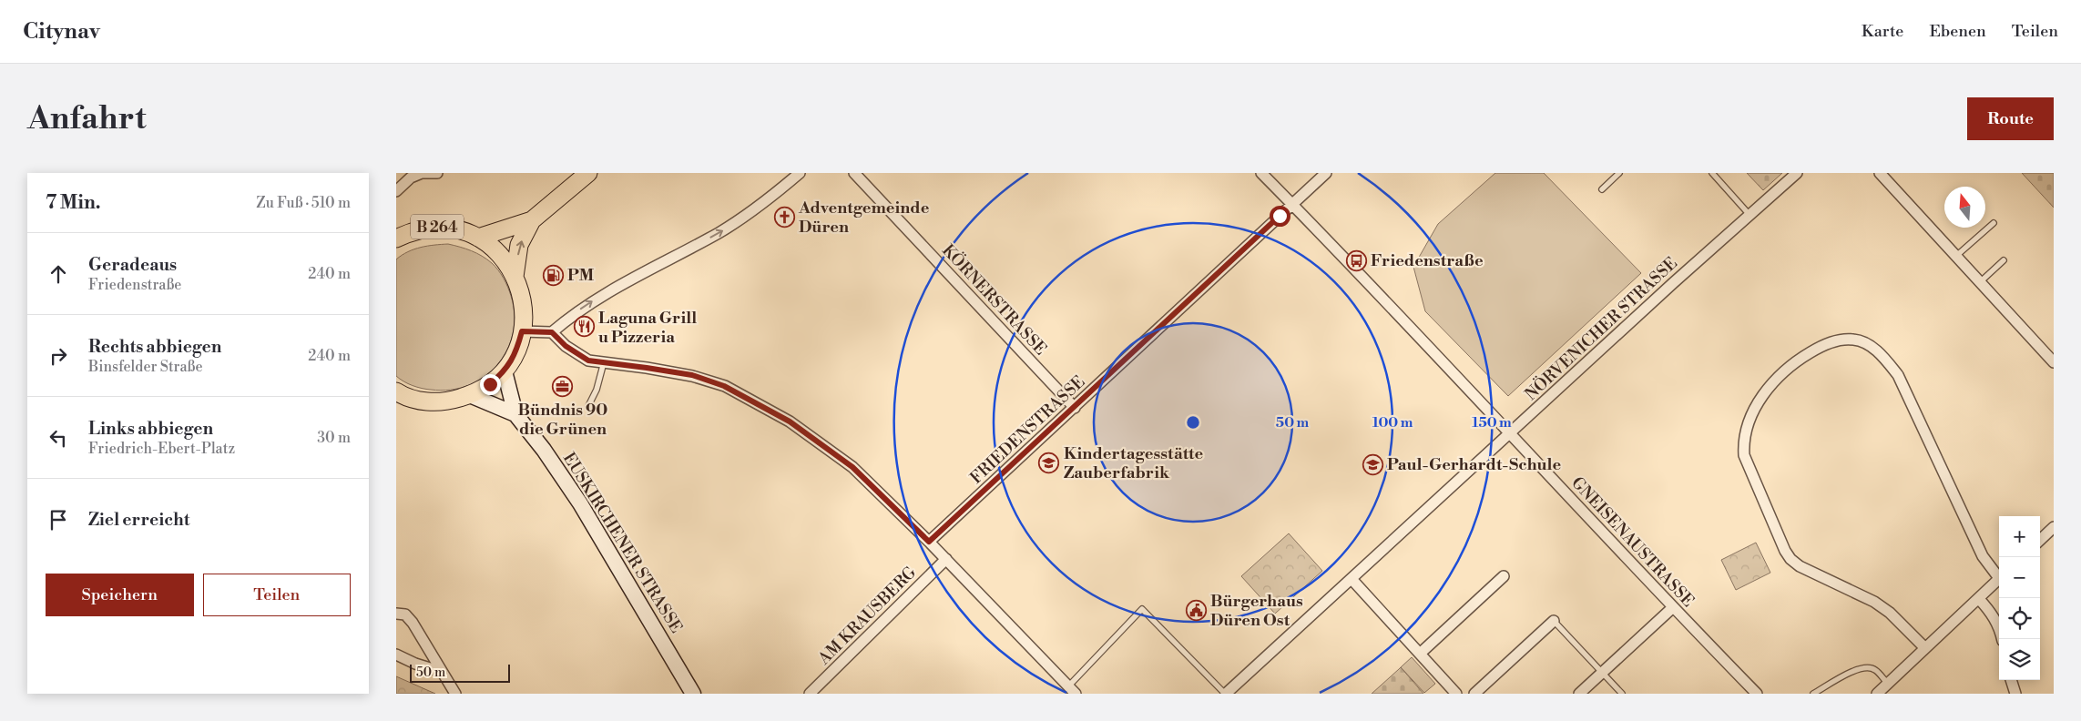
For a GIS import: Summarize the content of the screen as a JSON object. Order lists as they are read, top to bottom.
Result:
{
  "streets": {
    "main road": ["B 264"],
    "street": [
      "KÖRNERSTRASSE",
      "NÖRVENICHER STRASSE",
      "FRIEDENSTRASSE",
      "GNEISENAUSTRASSE",
      "EUSKIRCHENER STRASSE",
      "AM KRAUSBERG"
    ]
  },
  "crossings": [
    ["B 264", "EUSKIRCHENER STRASSE"],
    ["KÖRNERSTRASSE", "FRIEDENSTRASSE"],
    ["NÖRVENICHER STRASSE", "GNEISENAUSTRASSE"],
    ["FRIEDENSTRASSE", "GNEISENAUSTRASSE"]
  ],
  "places": {
    "church": ["Adventgemeinde Düren"],
    "bus stop": ["Friedenstraße"],
    "fuel station": ["PM"],
    "restaurant": ["Laguna Grill u Pizzeria"],
    "office": ["Bündnis 90 die Grünen"],
    "school or university": ["Kindertagesstätte Zauberfabrik", "Paul-Gerhardt-Schule"],
    "public building": ["Bürgerhaus Düren Ost"]
  },
  "scale_bar": "50 m",
  "north": "top",
  "page": {
    "header": "Citynav",
    "nav": ["Karte", "Ebenen", "Teilen"],
    "buttons": [
      "Route",
      ["Speichern", "Teilen"]
    ],
    "title": "Anfahrt",
    "heading": ["7 Min.", "Zu Fuß · 510 m"],
    "list": [
      ["Geradeaus", "Friedenstraße", "240 m"],
      ["Rechts abbiegen", "Binsfelder Straße", "240 m"],
      ["Links abbiegen", "Friedrich-Ebert-Platz", "30 m"],
      "Ziel erreicht"
    ],
    "map_buttons": ["+", "−"],
    "scale": "50 m"
  },
  "rings": ["50 m", "100 m", "150 m"]
}
